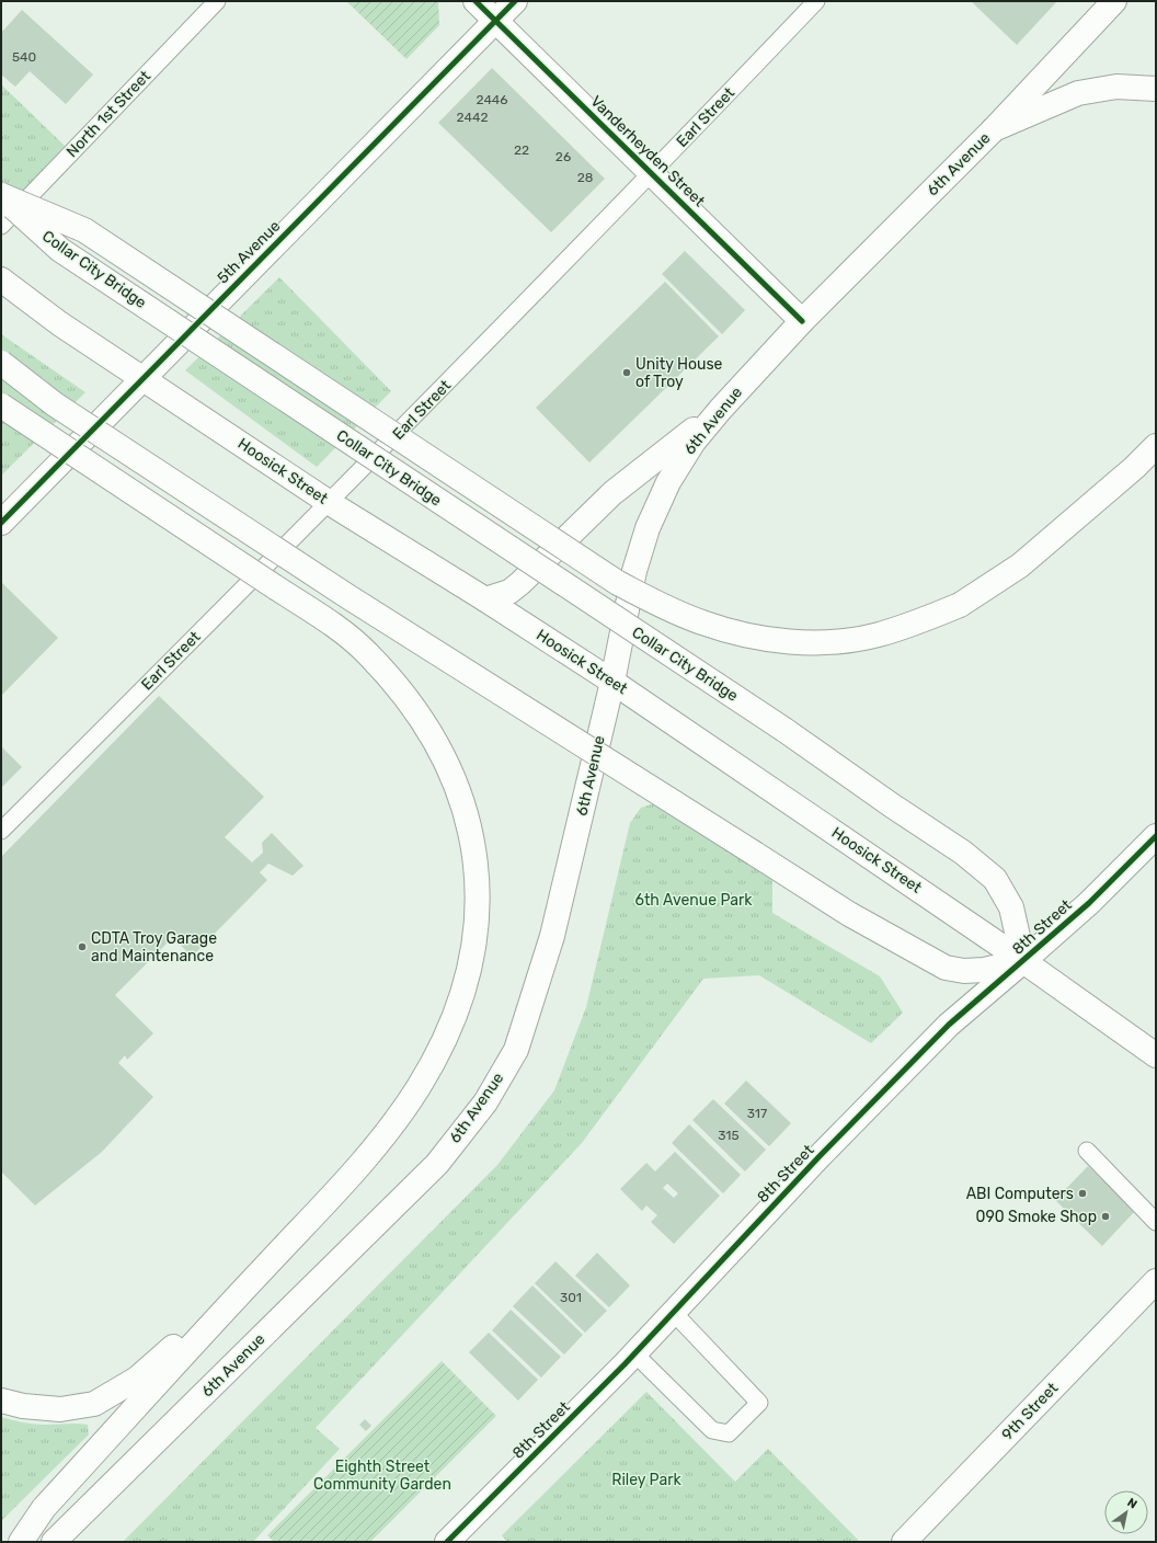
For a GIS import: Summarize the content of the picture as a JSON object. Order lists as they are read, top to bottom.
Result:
{
  "streets": {
    "main road": [
      "Vanderheyden Street",
      "6th Avenue",
      "5th Avenue",
      "Collar City Bridge",
      "Hoosick Street",
      "8th Street",
      "9th Street"
    ],
    "lane": ["North 1st Street", "Earl Street"]
  },
  "crossings": [
    ["Earl Street", "Vanderheyden Street"],
    ["Earl Street", "Hoosick Street"],
    ["Vanderheyden Street", "6th Avenue"],
    ["Vanderheyden Street", "5th Avenue"],
    ["6th Avenue", "Hoosick Street"],
    ["5th Avenue", "Hoosick Street"],
    ["Collar City Bridge", "Hoosick Street"],
    ["Collar City Bridge", "8th Street"],
    ["Hoosick Street", "8th Street"]
  ],
  "parks": ["6th Avenue Park", "Eighth Street Community Garden", "Riley Park"],
  "places": [
    "Unity House of Troy",
    "CDTA Troy Garage and Maintenance",
    "ABI Computers",
    "090 Smoke Shop"
  ],
  "house_numbers": [
    "540",
    "2446",
    "2442",
    "22",
    "26",
    "28",
    "317",
    "315",
    "301"
  ],
  "north": "top right"
}
